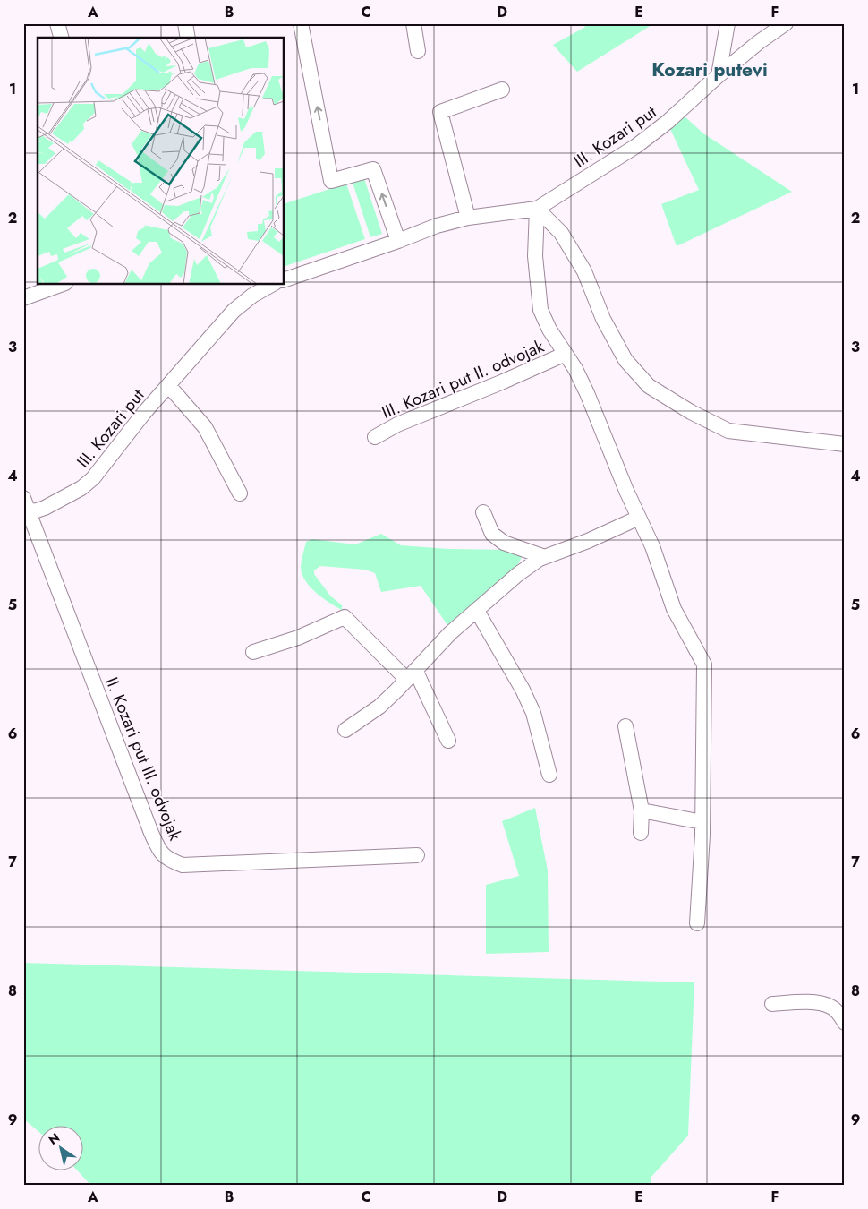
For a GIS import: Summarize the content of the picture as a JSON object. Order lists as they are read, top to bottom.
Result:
{
  "streets": {
    "street": ["III. Kozari put", "III. Kozari put II. odvojak", "II. Kozari put III. odvojak"]
  },
  "crossings": [
    ["III. Kozari put", "III. Kozari put II. odvojak"],
    ["III. Kozari put", "II. Kozari put III. odvojak"]
  ],
  "districts": ["Kozari putevi"],
  "north": "top left",
  "grid": {
    "columns": [
      "A",
      "B",
      "C",
      "D",
      "E",
      "F"
    ],
    "rows": [
      "1",
      "2",
      "3",
      "4",
      "5",
      "6",
      "7",
      "8",
      "9"
    ]
  }
}
